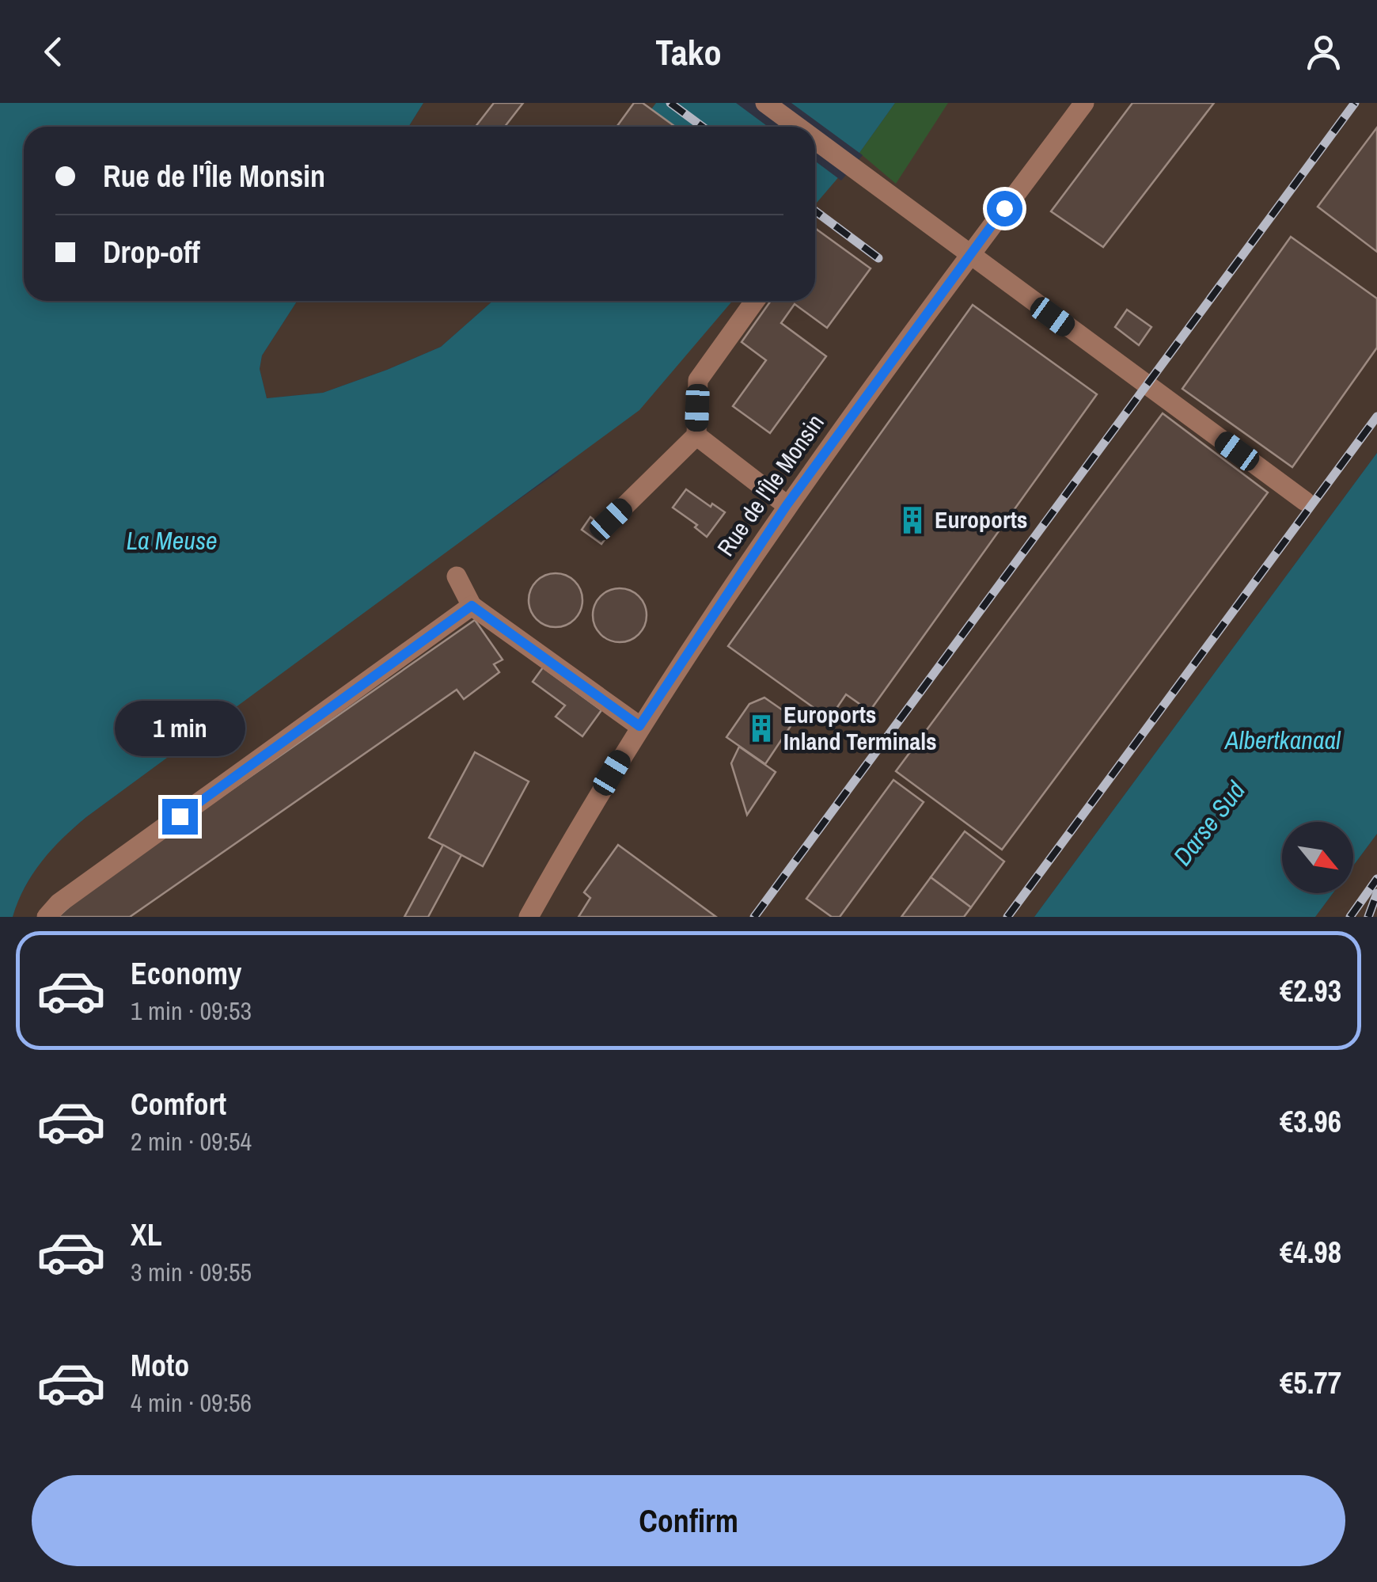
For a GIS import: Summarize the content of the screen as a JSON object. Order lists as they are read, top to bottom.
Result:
{
  "streets": {
    "street": ["Rue de l'Île Monsin"]
  },
  "water": ["La Meuse", "Albertkanaal", "Darse Sud"],
  "places": {
    "building": ["Euroports", "Euroports Inland Terminals"]
  },
  "north": "bottom right",
  "page": {
    "header": "Tako",
    "banner": ["Rue de l'Île Monsin", "Drop-off"],
    "bubble": "1 min",
    "list": [
      {
        "name": "Economy",
        "note": "1 min · 09:53",
        "value": "€2.93"
      },
      {
        "name": "Comfort",
        "note": "2 min · 09:54",
        "value": "€3.96"
      },
      {
        "name": "XL",
        "note": "3 min · 09:55",
        "value": "€4.98"
      },
      {
        "name": "Moto",
        "note": "4 min · 09:56",
        "value": "€5.77"
      }
    ],
    "buttons": "Confirm"
  }
}
